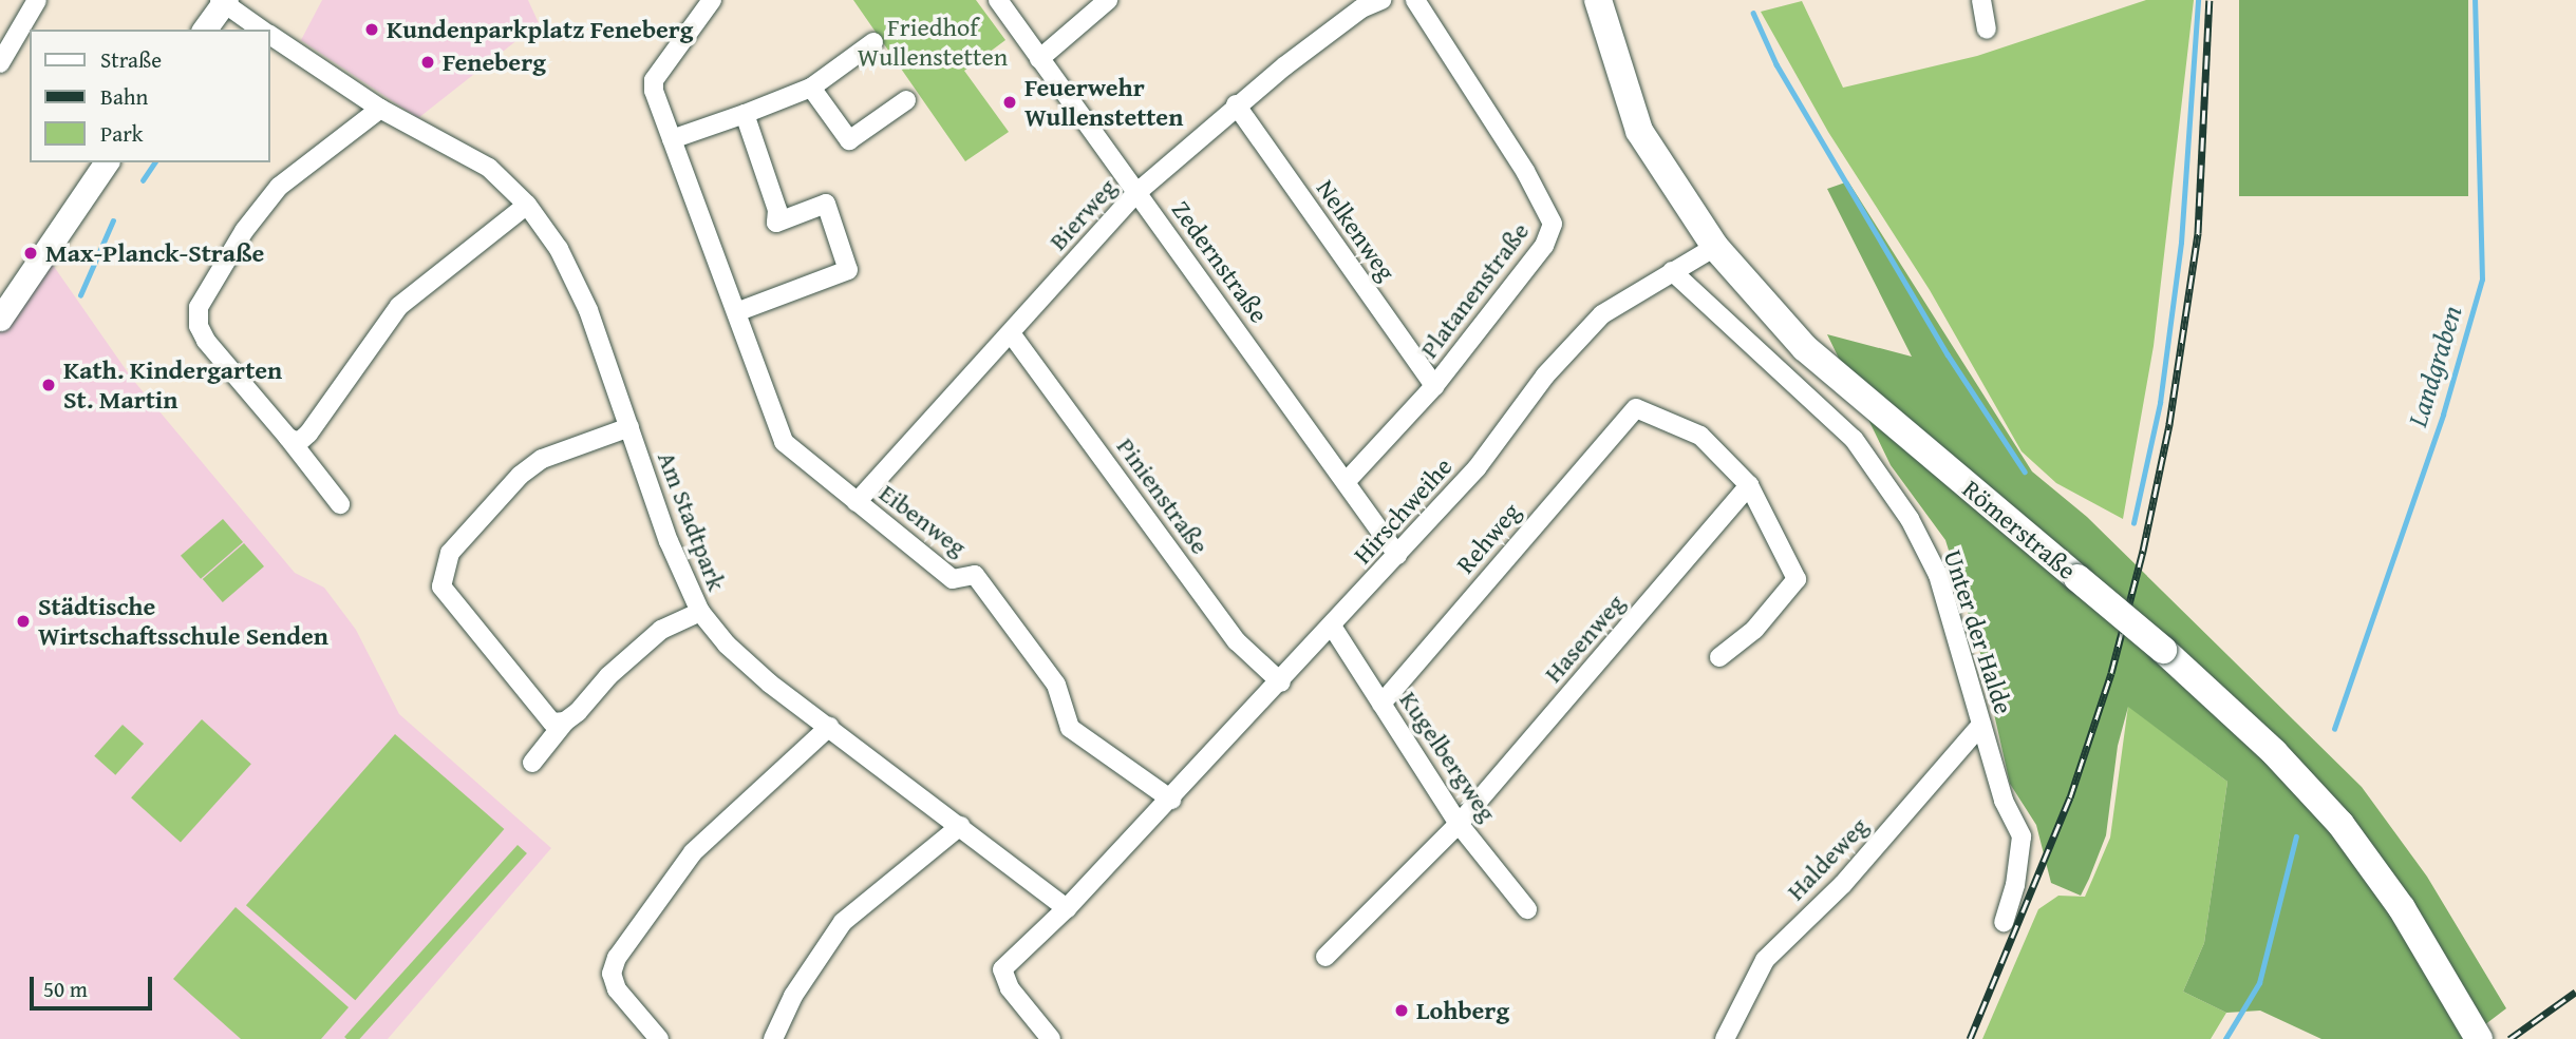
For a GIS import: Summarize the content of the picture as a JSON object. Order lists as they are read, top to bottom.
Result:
{
  "streets": {
    "main road": ["Römerstraße"],
    "street": [
      "Bierweg",
      "Nelkenweg",
      "Zedernstraße",
      "Platanenstraße",
      "Pinienstraße",
      "Hirschweihe",
      "Eibenweg",
      "Am Stadtpark",
      "Rehweg",
      "Unter der Halde",
      "Hasenweg",
      "Kugelbergweg",
      "Haldeweg"
    ]
  },
  "crossings": [
    ["Bierweg", "Nelkenweg"],
    ["Bierweg", "Zedernstraße"],
    ["Bierweg", "Pinienstraße"],
    ["Bierweg", "Eibenweg"],
    ["Nelkenweg", "Platanenstraße"],
    ["Zedernstraße", "Platanenstraße"],
    ["Zedernstraße", "Hirschweihe"],
    ["Pinienstraße", "Hirschweihe"],
    ["Hirschweihe", "Eibenweg"],
    ["Hirschweihe", "Am Stadtpark"],
    ["Hirschweihe", "Römerstraße"],
    ["Hirschweihe", "Unter der Halde"],
    ["Hirschweihe", "Kugelbergweg"],
    ["Rehweg", "Hasenweg"],
    ["Rehweg", "Kugelbergweg"],
    ["Unter der Halde", "Haldeweg"],
    ["Hasenweg", "Kugelbergweg"]
  ],
  "water": ["Landgraben"],
  "parks": ["Friedhof Wullenstetten"],
  "places": [
    "Kundenparkplatz Feneberg",
    "Feneberg",
    "Feuerwehr Wullenstetten",
    "Max-Planck-Straße",
    "Kath. Kindergarten St. Martin",
    "Städtische Wirtschaftsschule Senden",
    "Lohberg"
  ],
  "legend": ["Straße", "Bahn", "Park"],
  "scale_bar": "50 m"
}
